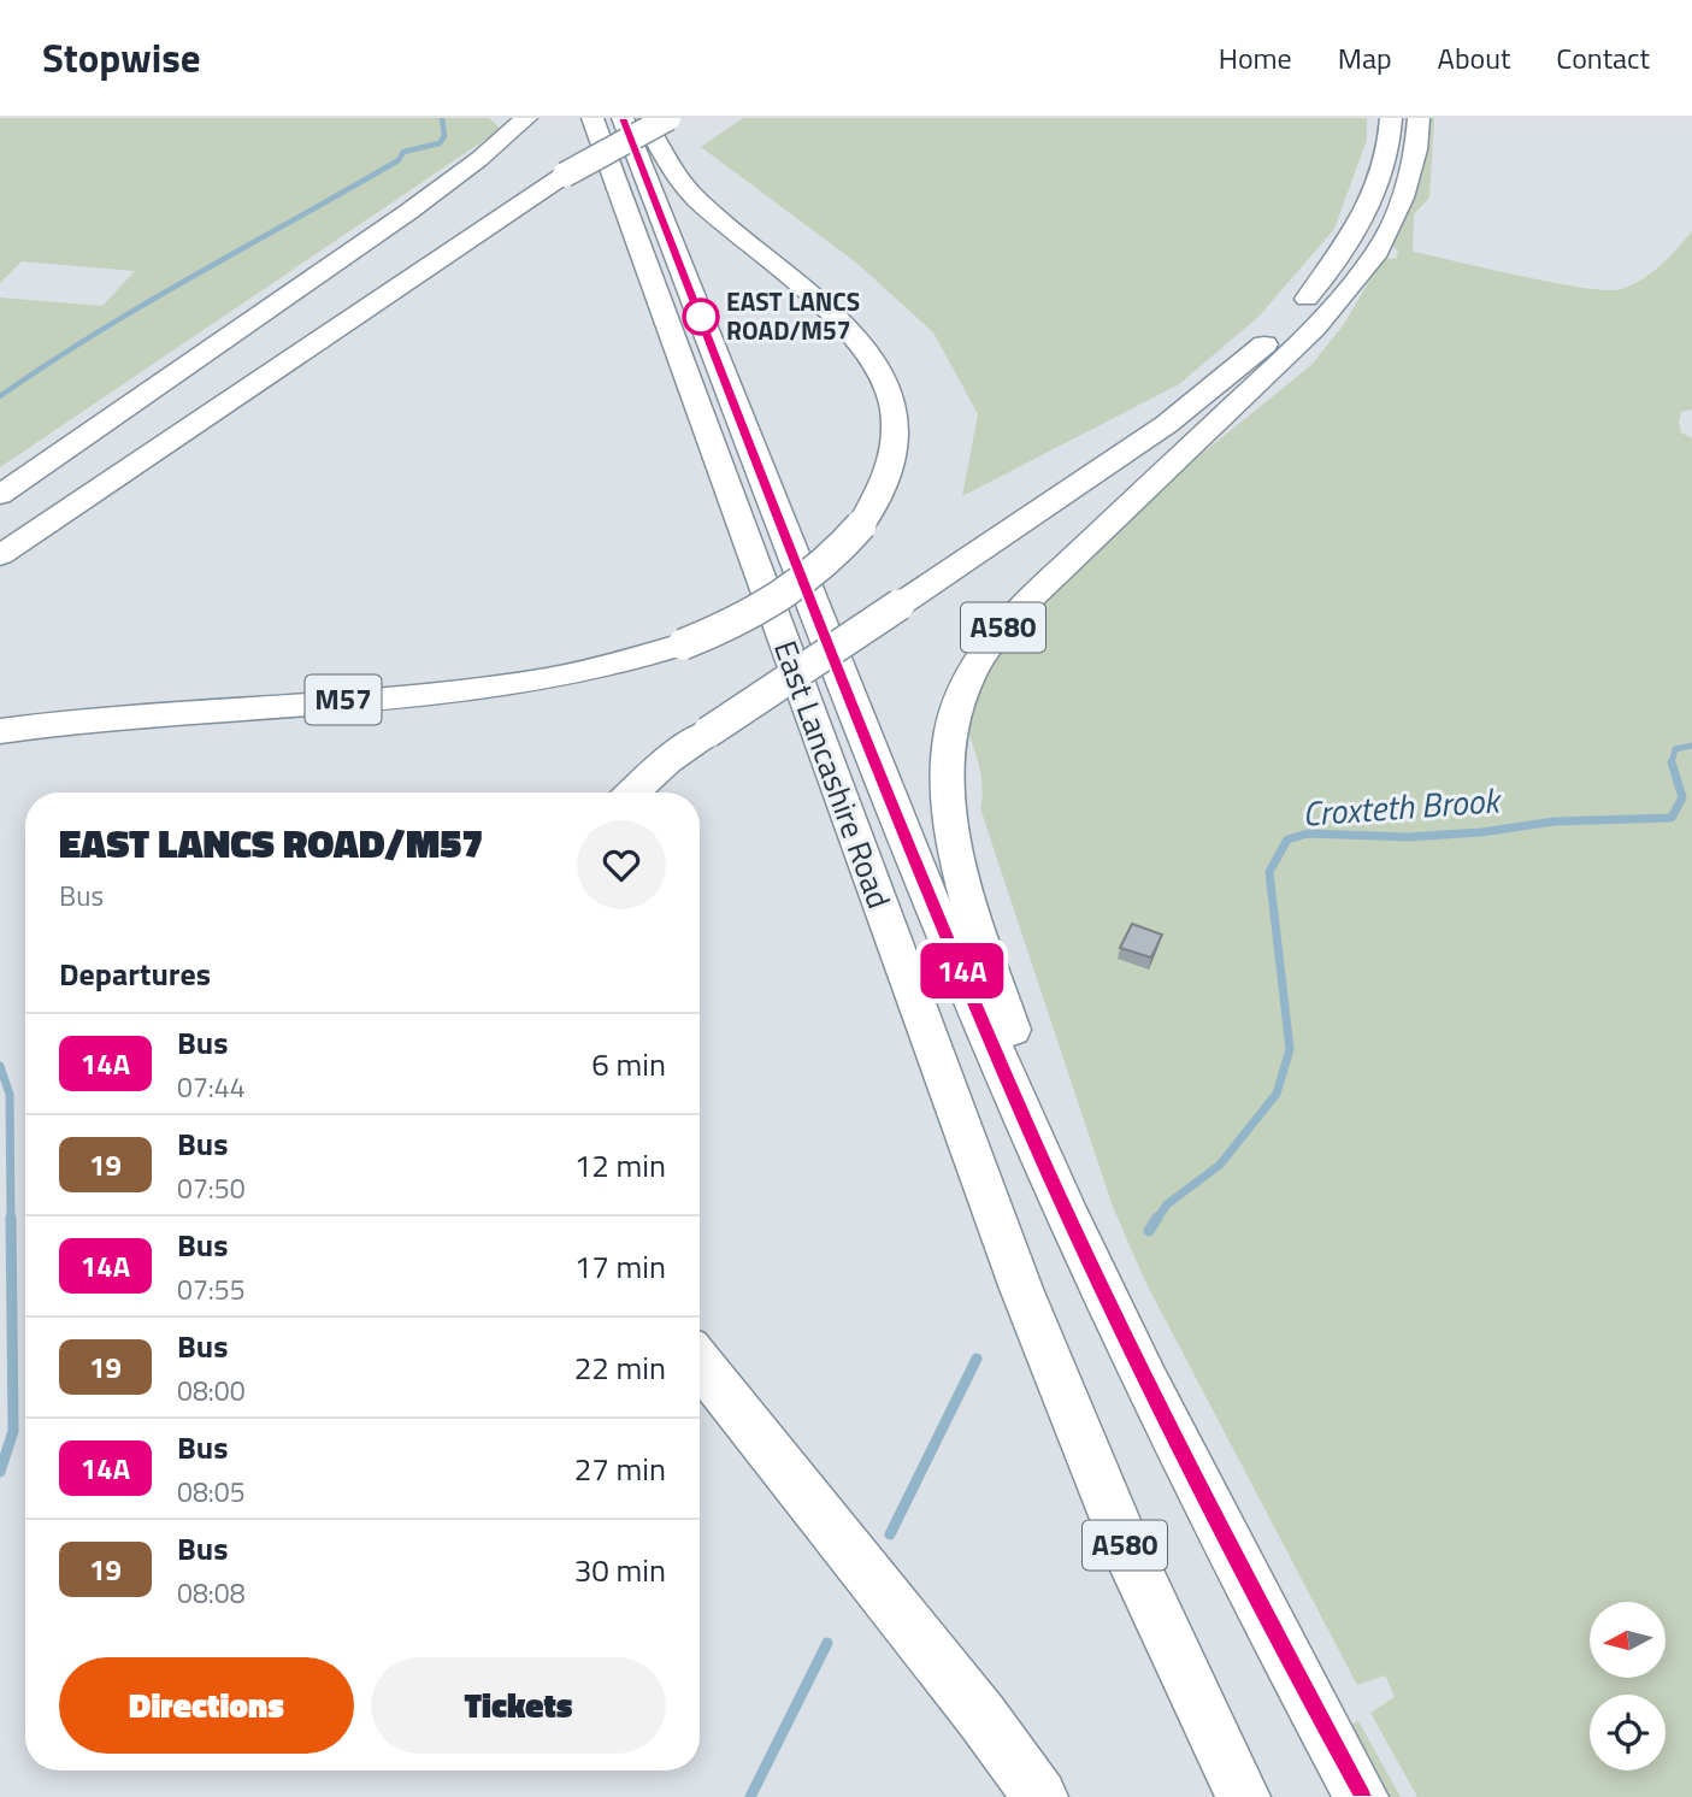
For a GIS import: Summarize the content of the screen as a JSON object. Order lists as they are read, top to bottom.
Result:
{
  "streets": {
    "highway": ["A580", "M57", "East Lancashire Road"]
  },
  "crossings": [
    ["A580", "East Lancashire Road"]
  ],
  "water": ["Croxteth Brook"],
  "places": ["EAST LANCS ROAD/M57"],
  "lines": ["bus line 14A"],
  "north": "left",
  "page": {
    "header": "Stopwise",
    "nav": [
      "Home",
      "Map",
      "About",
      "Contact"
    ],
    "on_map": "14A",
    "heading": [
      ["EAST LANCS ROAD/M57", "Bus"],
      "Departures"
    ],
    "list": [
      {
        "mark": "14A",
        "name": "Bus",
        "note": "07:44",
        "value": "6 min"
      },
      {
        "mark": "19",
        "name": "Bus",
        "note": "07:50",
        "value": "12 min"
      },
      {
        "mark": "14A",
        "name": "Bus",
        "note": "07:55",
        "value": "17 min"
      },
      {
        "mark": "19",
        "name": "Bus",
        "note": "08:00",
        "value": "22 min"
      },
      {
        "mark": "14A",
        "name": "Bus",
        "note": "08:05",
        "value": "27 min"
      },
      {
        "mark": "19",
        "name": "Bus",
        "note": "08:08",
        "value": "30 min"
      }
    ],
    "buttons": ["Directions", "Tickets"]
  }
}
